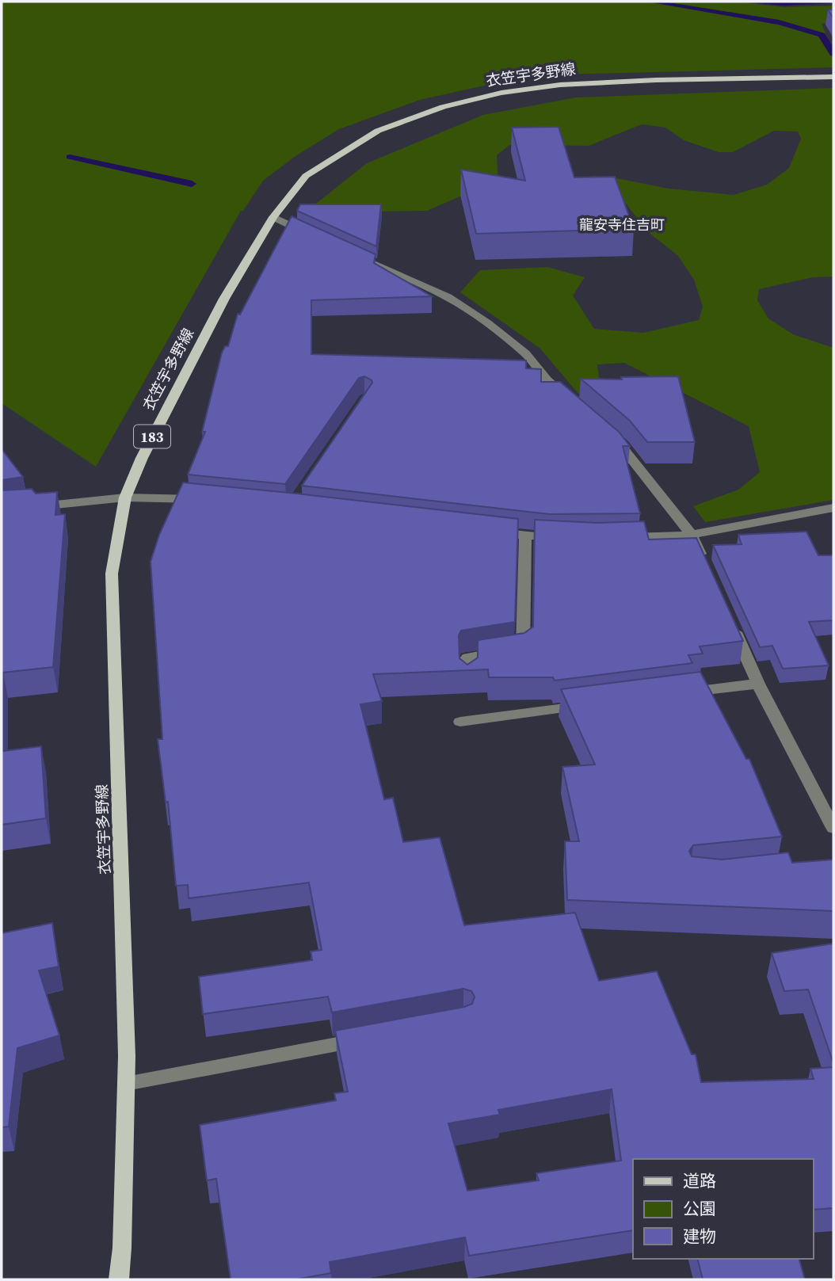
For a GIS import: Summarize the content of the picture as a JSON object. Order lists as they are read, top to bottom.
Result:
{
  "streets": {
    "main road": ["衣笠宇多野線", "183"]
  },
  "districts": ["龍安寺住吉町"],
  "legend": ["道路", "公園", "建物"]
}
